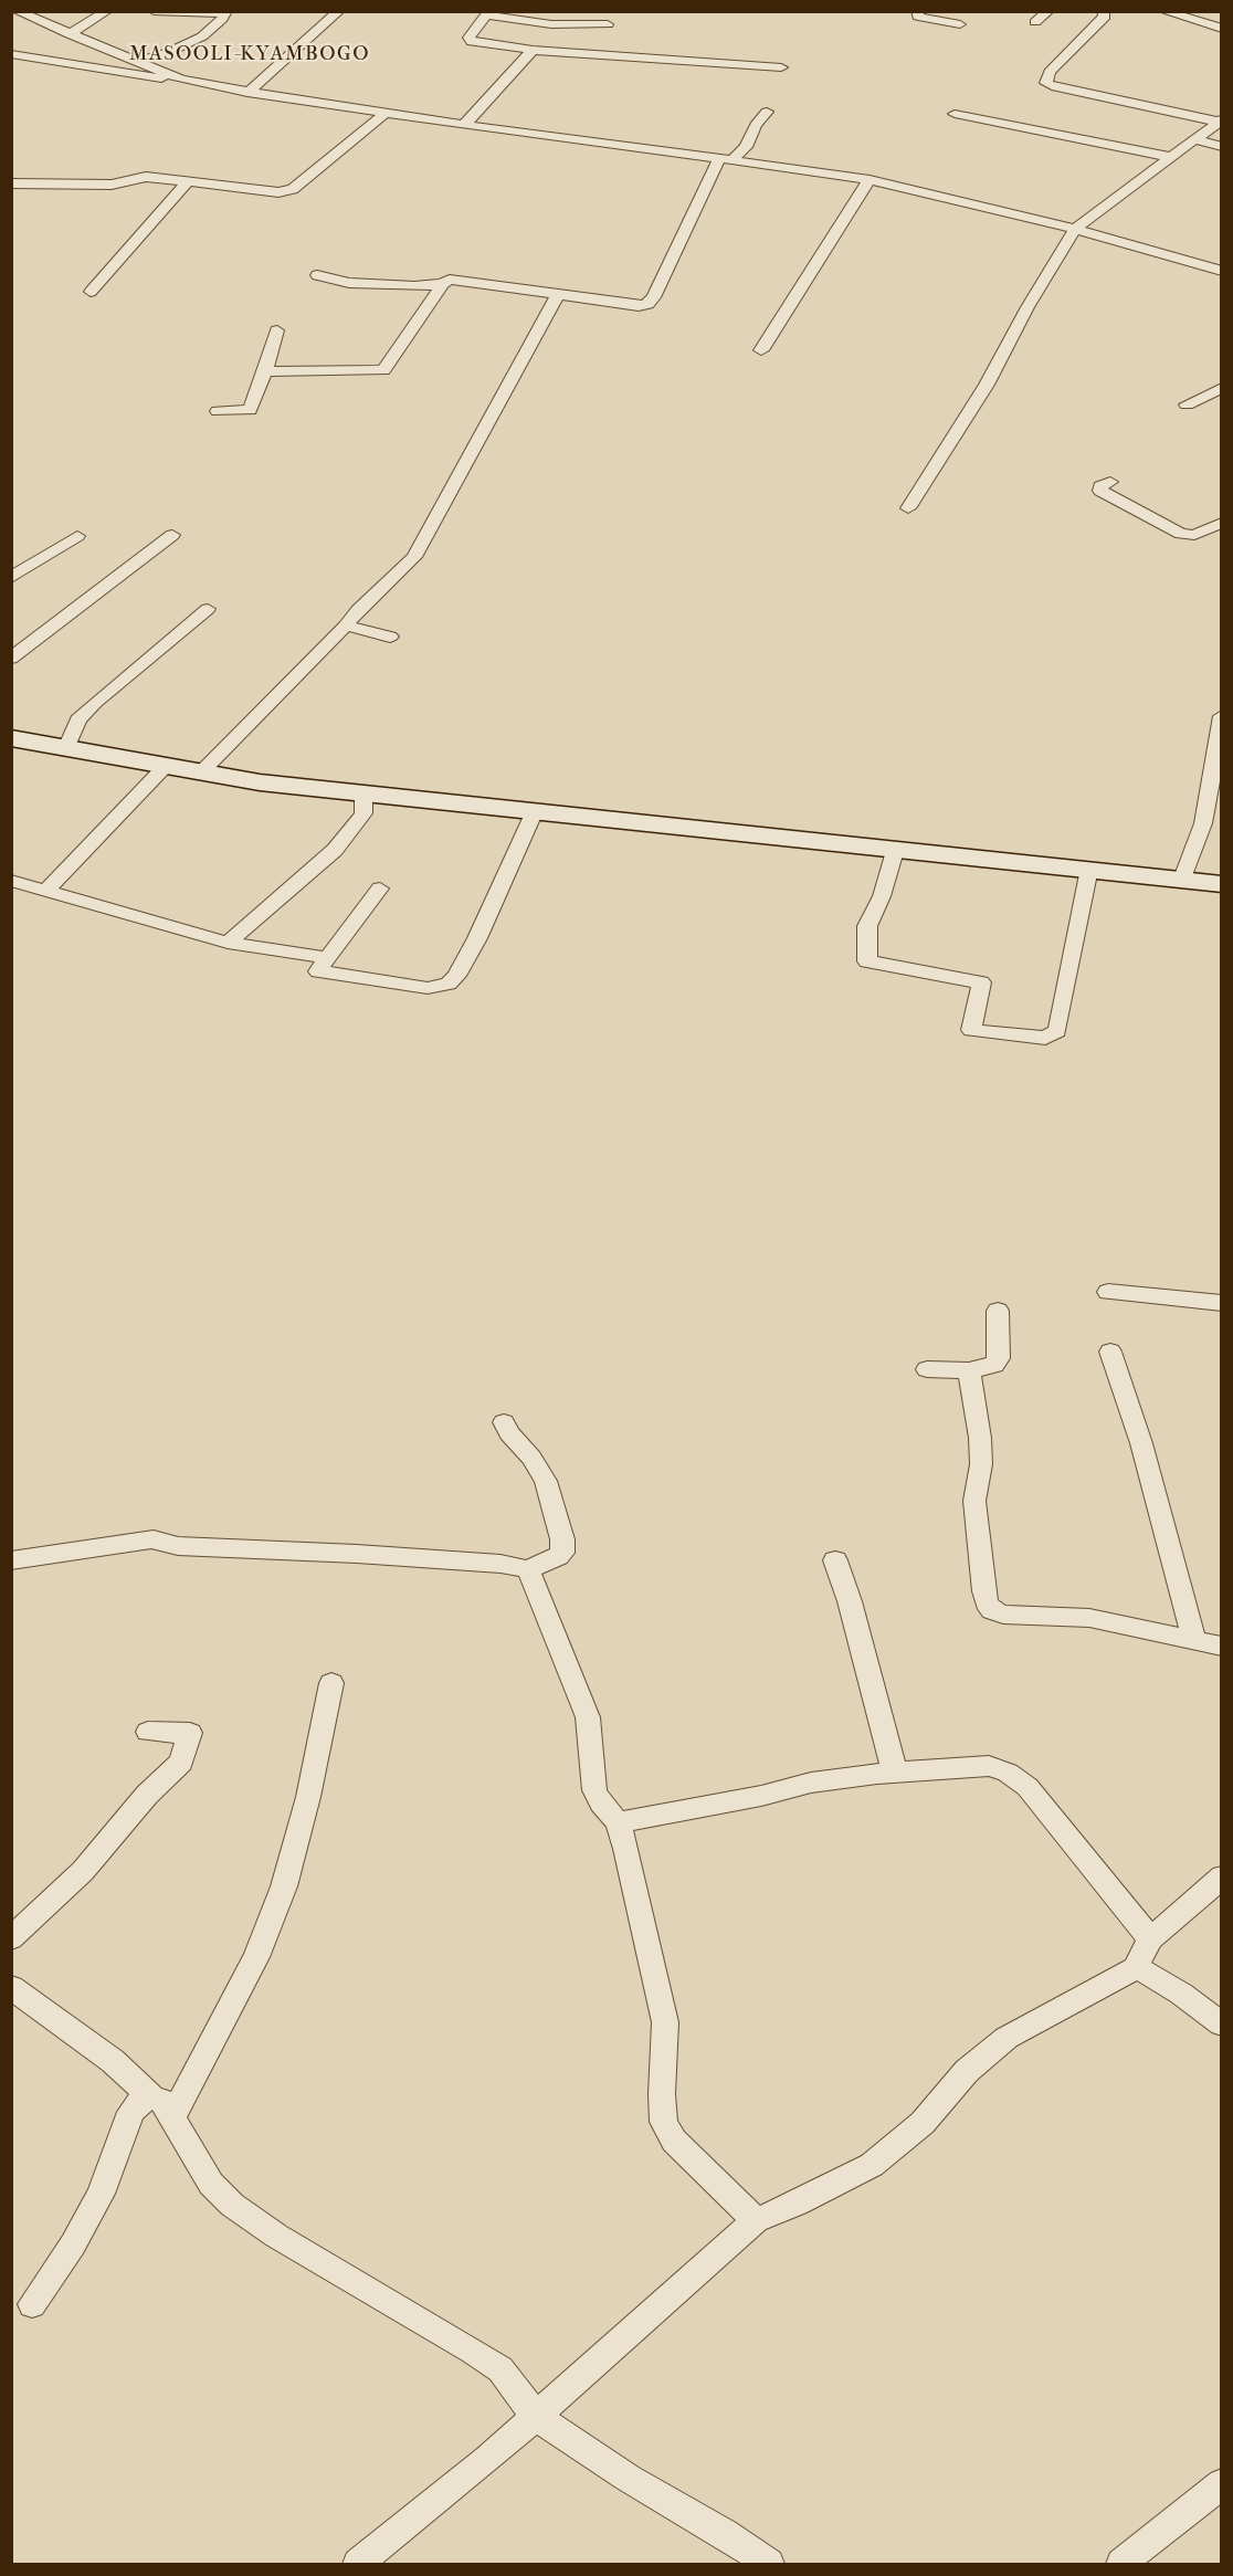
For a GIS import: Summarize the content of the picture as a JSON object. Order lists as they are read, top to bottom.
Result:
{
  "districts": ["MASOOLI-KYAMBOGO"]
}
